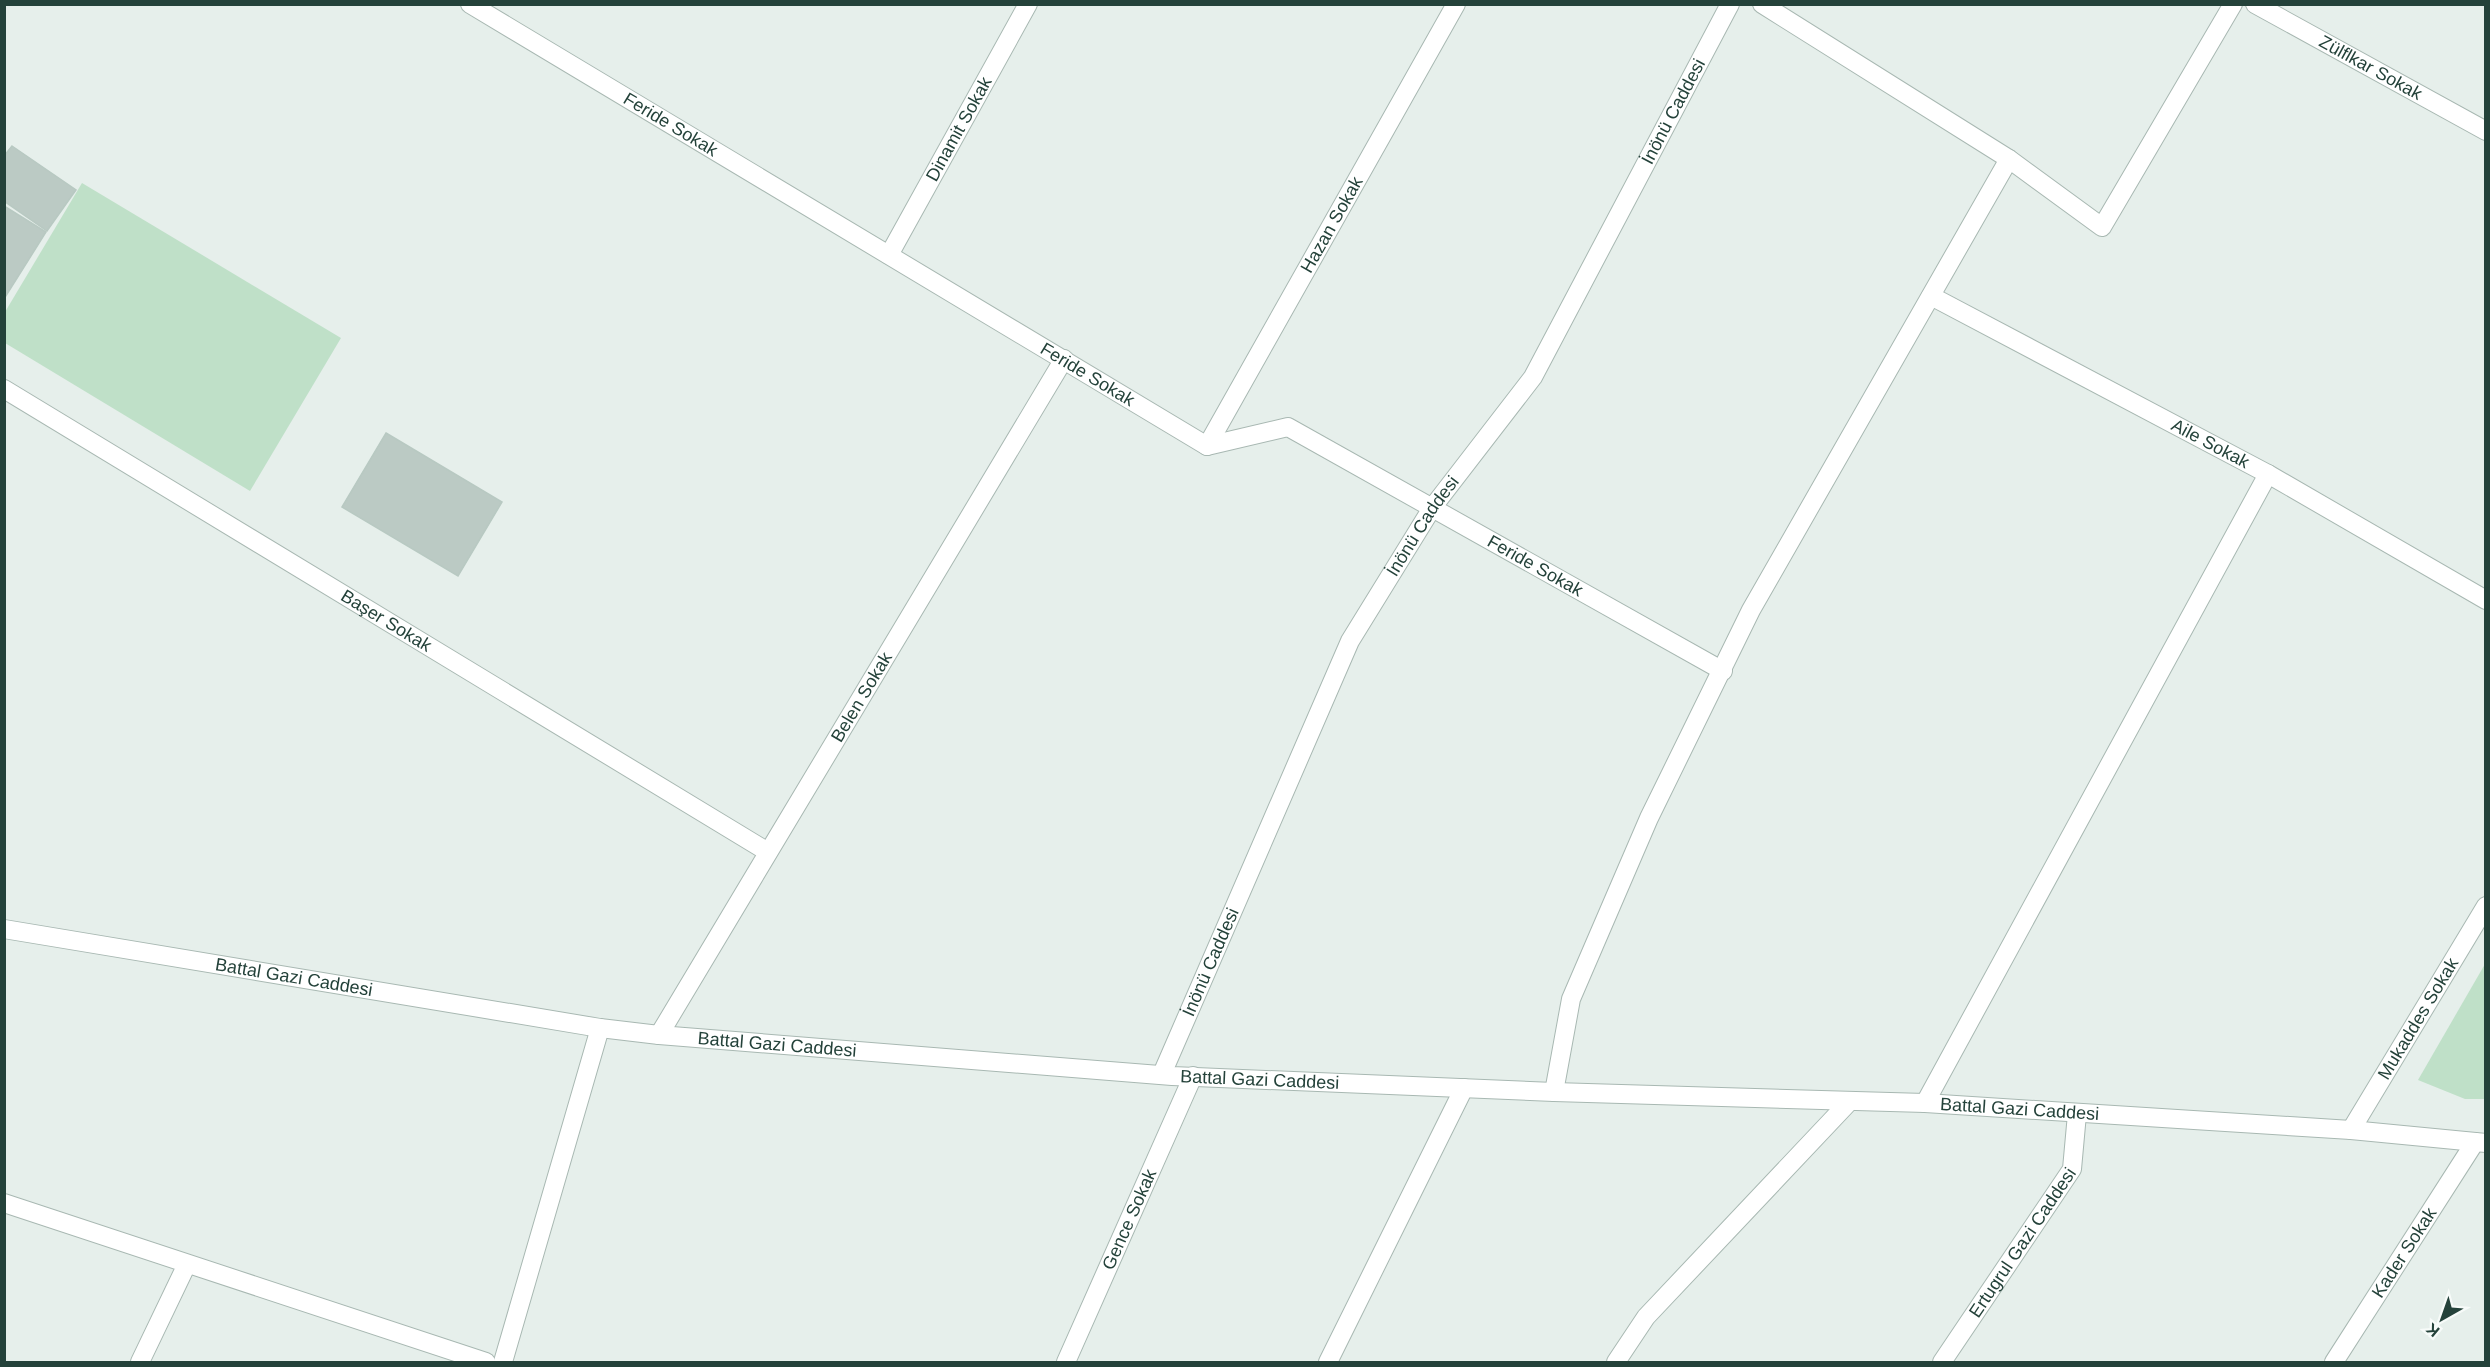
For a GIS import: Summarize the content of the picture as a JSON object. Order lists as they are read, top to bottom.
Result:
{
  "streets": {
    "street": [
      "Zülflkar Sokak",
      "İnönü Caddesi",
      "Feride Sokak",
      "Dinamit Sokak",
      "Hazan Sokak",
      "Aile Sokak",
      "Başer Sokak",
      "Belen Sokak",
      "Battal Gazi Caddesi",
      "Mukaddes Sokak",
      "Gence Sokak",
      "Ertugrul Gazi Caddesi",
      "Kader Sokak"
    ]
  },
  "crossings": [
    ["İnönü Caddesi", "Feride Sokak"],
    ["İnönü Caddesi", "Battal Gazi Caddesi"],
    ["Feride Sokak", "Dinamit Sokak"],
    ["Feride Sokak", "Hazan Sokak"],
    ["Feride Sokak", "Belen Sokak"],
    ["Başer Sokak", "Belen Sokak"],
    ["Belen Sokak", "Battal Gazi Caddesi"],
    ["Battal Gazi Caddesi", "Mukaddes Sokak"],
    ["Battal Gazi Caddesi", "Gence Sokak"],
    ["Battal Gazi Caddesi", "Ertugrul Gazi Caddesi"],
    ["Battal Gazi Caddesi", "Kader Sokak"]
  ],
  "north": "bottom left"
}
